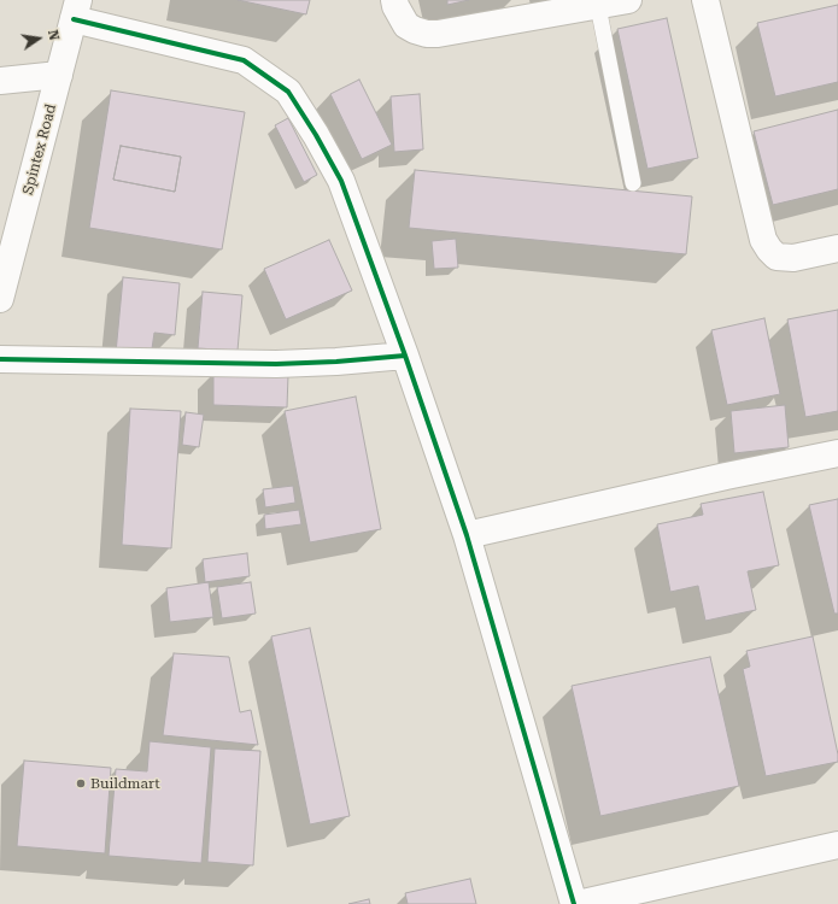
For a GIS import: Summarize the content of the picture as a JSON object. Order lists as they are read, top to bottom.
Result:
{
  "streets": {
    "street": ["Spintex Road"]
  },
  "places": ["Buildmart"],
  "north": "right"
}
